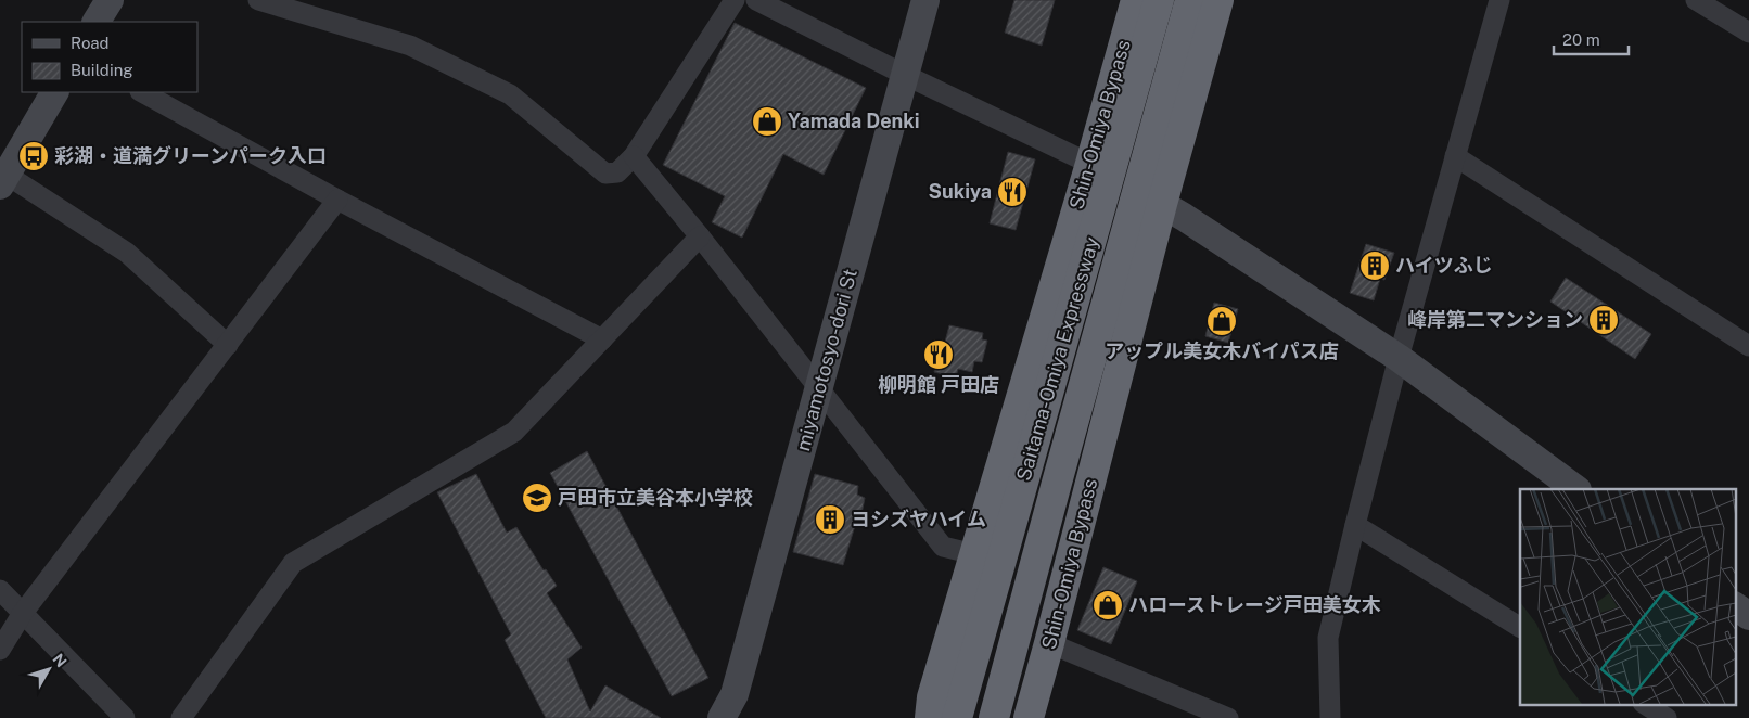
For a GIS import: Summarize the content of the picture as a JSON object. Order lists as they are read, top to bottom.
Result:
{
  "streets": {
    "highway": ["Shin-Omiya Bypass", "Saitama-Omiya Expressway"],
    "street": ["miyamotosyo-dori St"]
  },
  "places": {
    "shop": ["Yamada Denki", "アップル美女木バイパス店", "ハローストレージ戸田美女木"],
    "bus stop": ["彩湖・道満グリーンパーク入口"],
    "restaurant": ["Sukiya", "柳明館 戸田店"],
    "building": ["ハイツふじ", "峰岸第二マンション", "ヨシズヤハイム"],
    "school or university": ["戸田市立美谷本小学校"]
  },
  "legend": ["Road", "Building"],
  "scale_bar": "20 m",
  "north": "top right"
}
